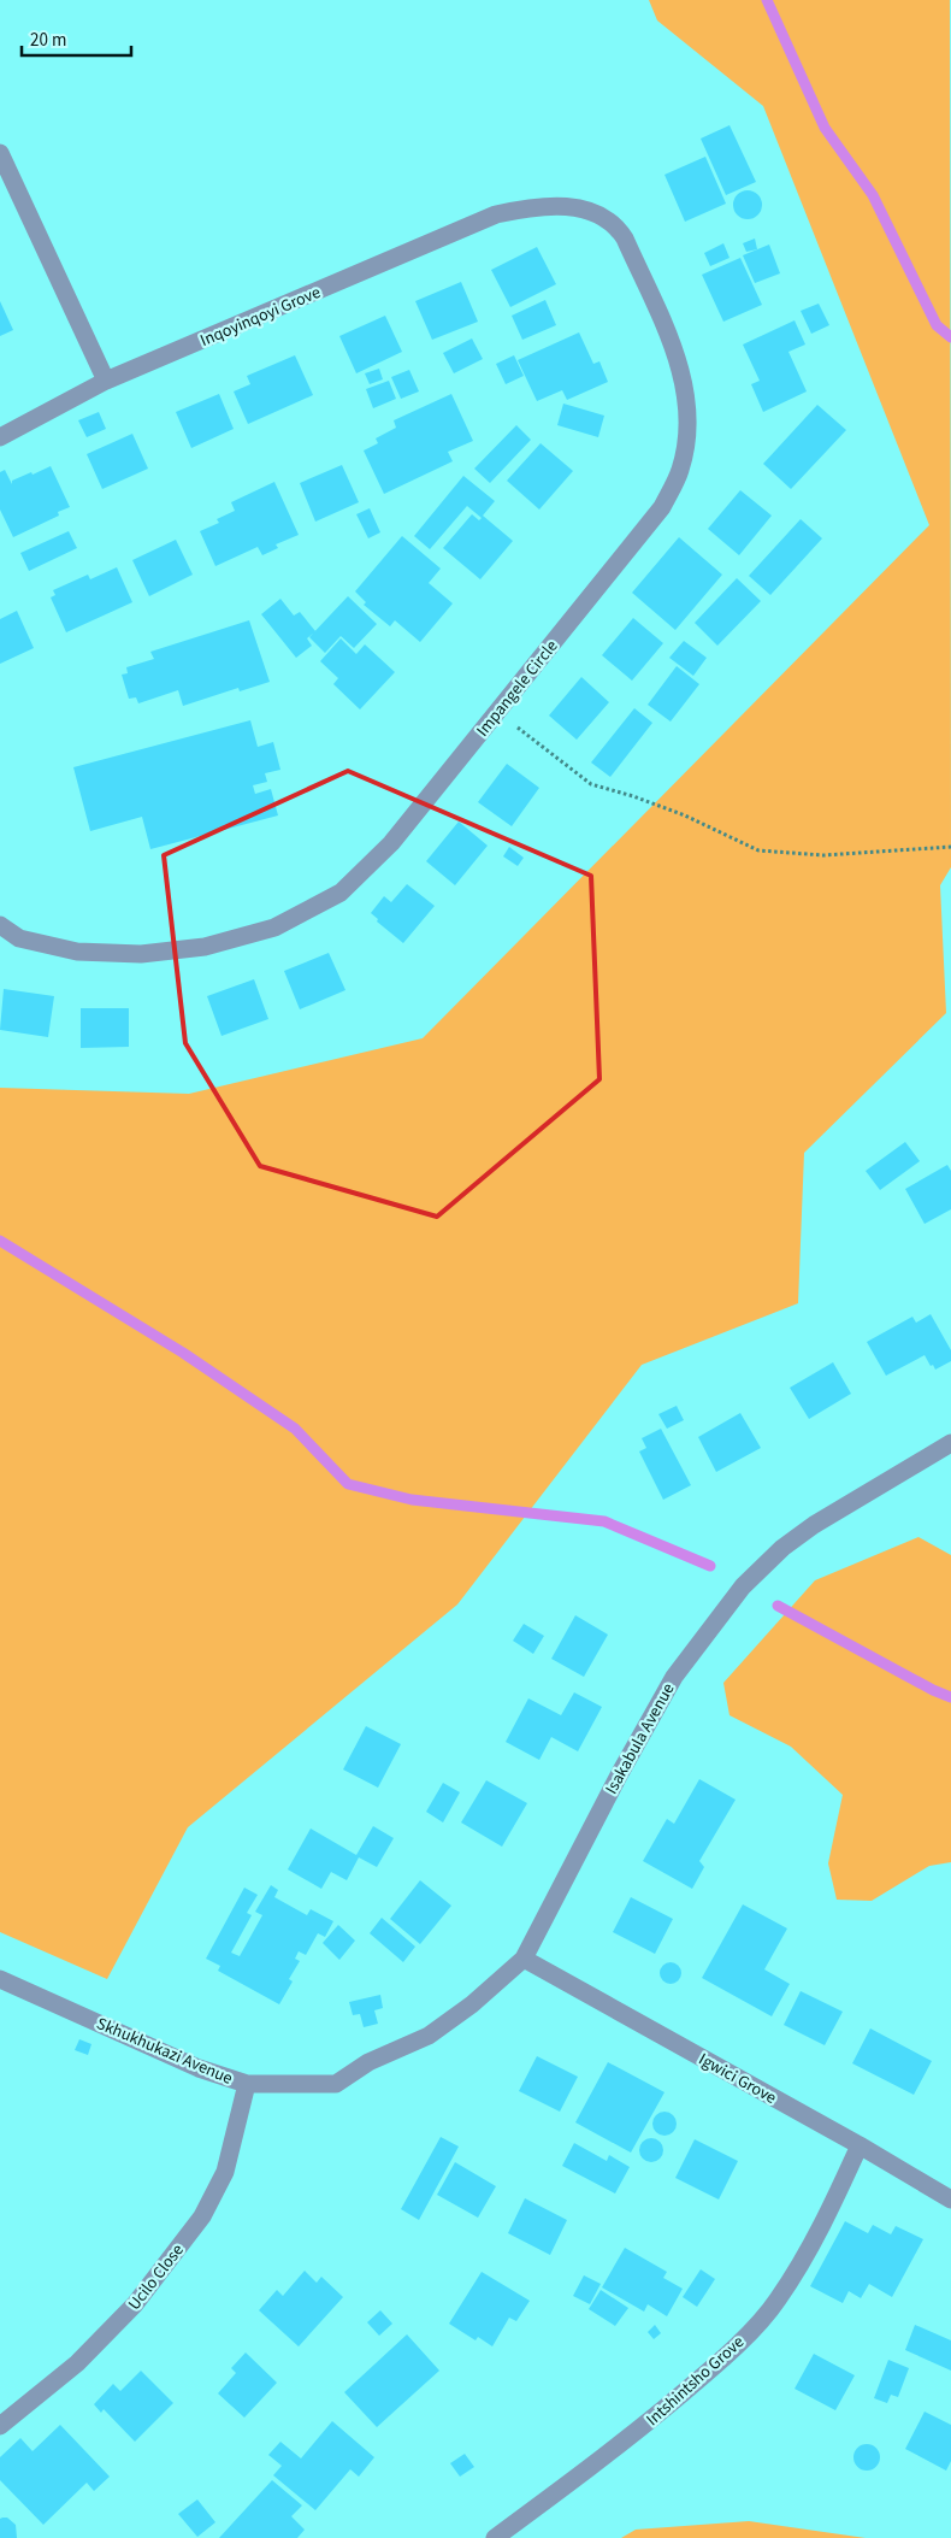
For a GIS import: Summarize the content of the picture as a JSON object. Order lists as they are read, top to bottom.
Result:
{
  "streets": {
    "street": [
      "Inqoyinqoyi Grove",
      "Impangele Circle",
      "Isakabula Avenue",
      "Skhukhukazi Avenue",
      "Igwici Grove",
      "Ucilo Close",
      "Intshintsho Grove"
    ]
  },
  "crossings": [
    ["Inqoyinqoyi Grove", "Impangele Circle"],
    ["Isakabula Avenue", "Skhukhukazi Avenue"],
    ["Isakabula Avenue", "Igwici Grove"],
    ["Skhukhukazi Avenue", "Ucilo Close"],
    ["Igwici Grove", "Intshintsho Grove"]
  ],
  "scale_bar": "20 m"
}
